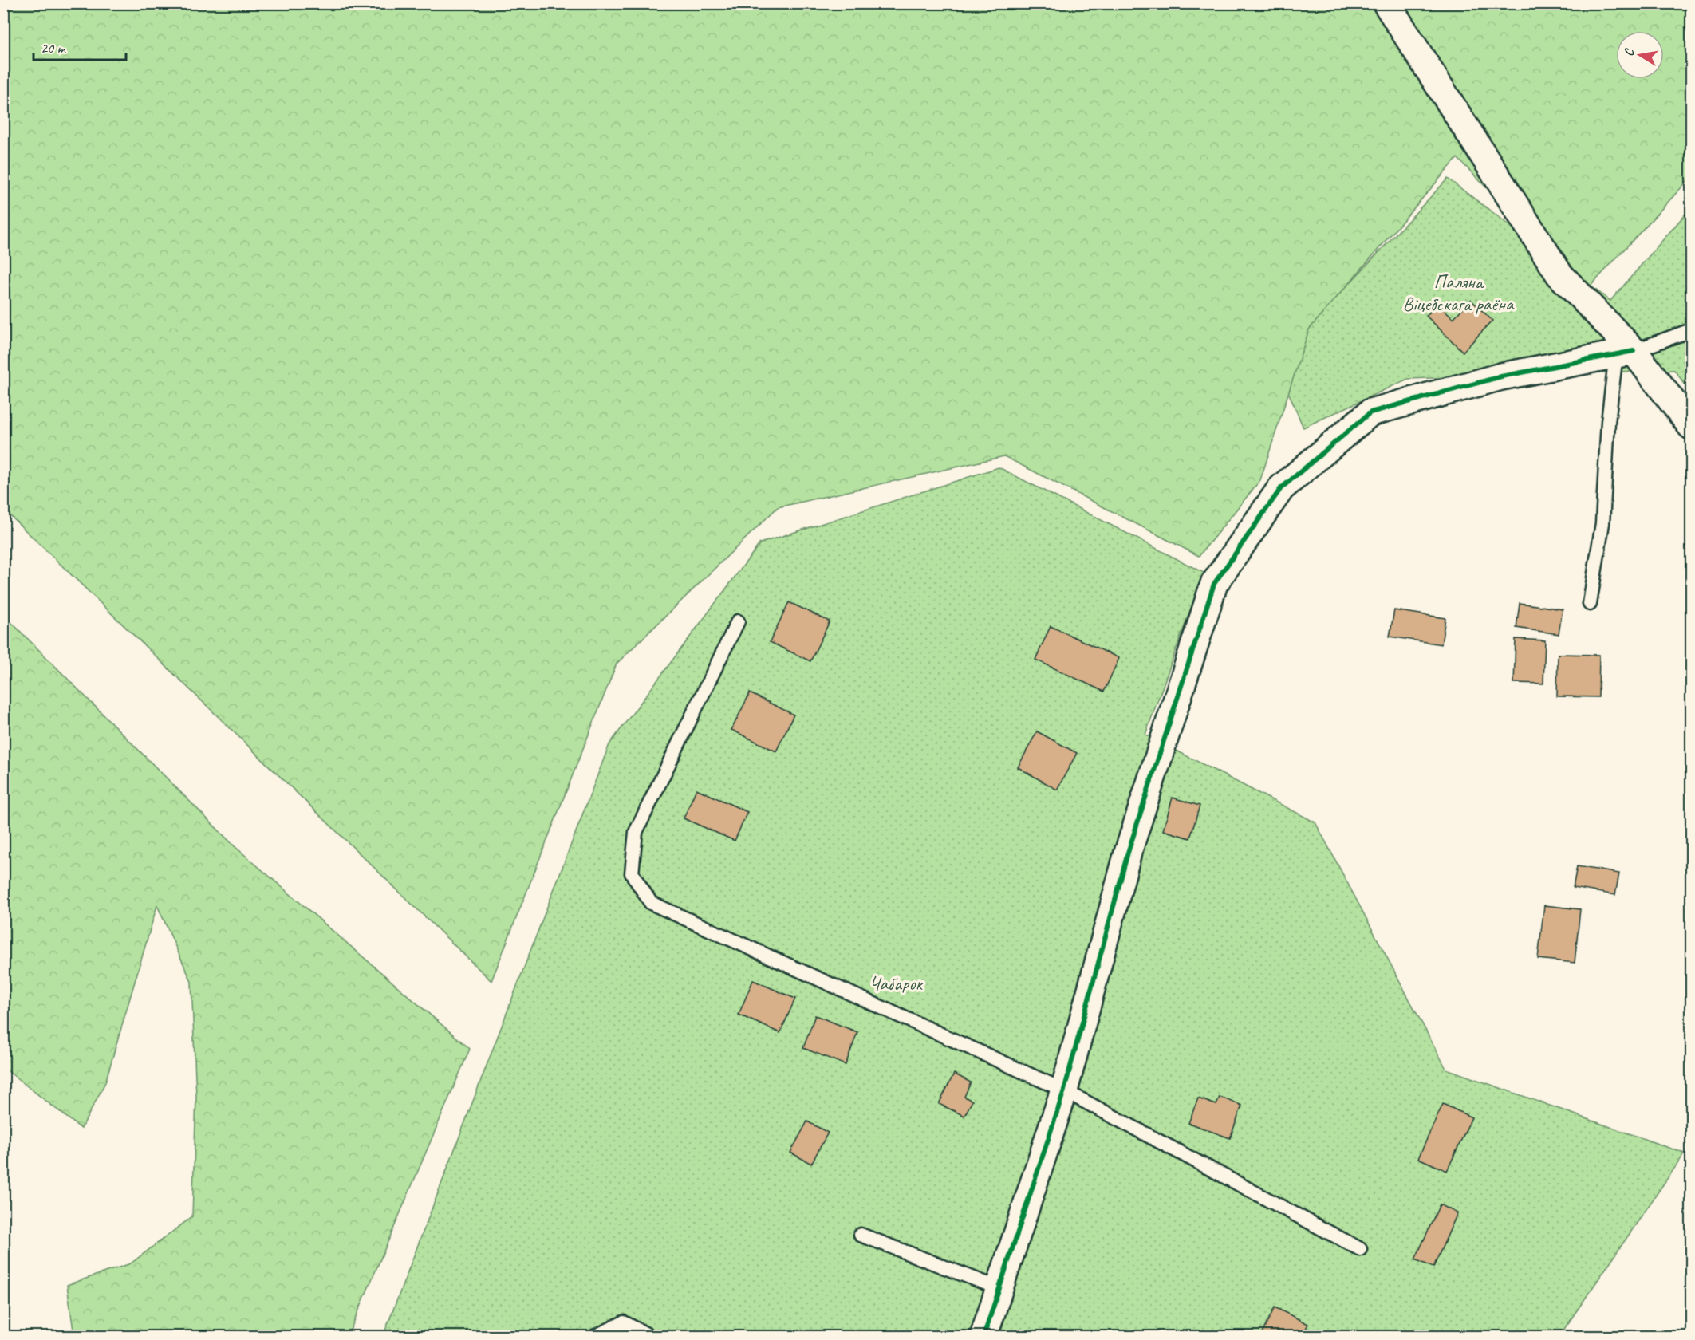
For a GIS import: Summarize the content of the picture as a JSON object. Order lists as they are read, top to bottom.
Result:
{
  "parks": ["Паляна Віцебскага раёна", "Чабарок"],
  "scale_bar": "20 m",
  "north": "left"
}
